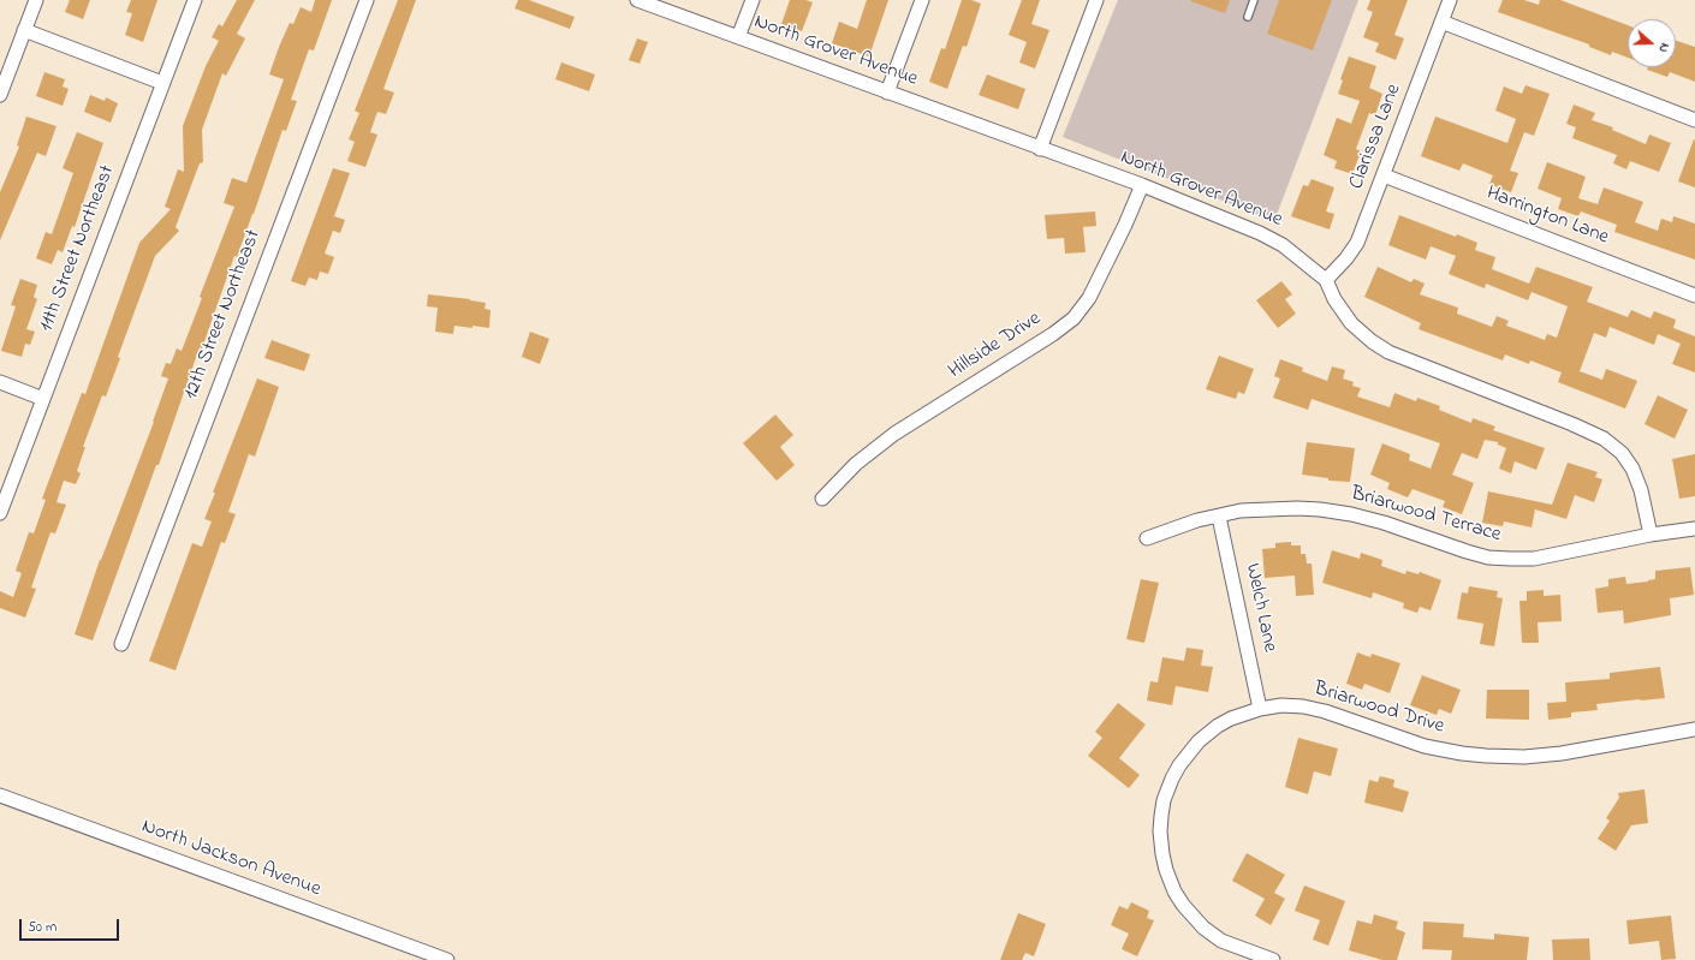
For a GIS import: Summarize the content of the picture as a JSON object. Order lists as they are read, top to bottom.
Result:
{
  "streets": {
    "street": [
      "North Grover Avenue",
      "Clarissa Lane",
      "Harrington Lane",
      "11th Street Northeast",
      "12th Street Northeast",
      "Hillside Drive",
      "Briarwood Terrace",
      "Welch Lane",
      "Briarwood Drive",
      "North Jackson Avenue"
    ]
  },
  "crossings": [
    ["North Grover Avenue", "Clarissa Lane"],
    ["North Grover Avenue", "Hillside Drive"],
    ["North Grover Avenue", "Briarwood Terrace"],
    ["Clarissa Lane", "Harrington Lane"],
    ["Briarwood Terrace", "Welch Lane"],
    ["Welch Lane", "Briarwood Drive"]
  ],
  "scale_bar": "50 m",
  "north": "right"
}
